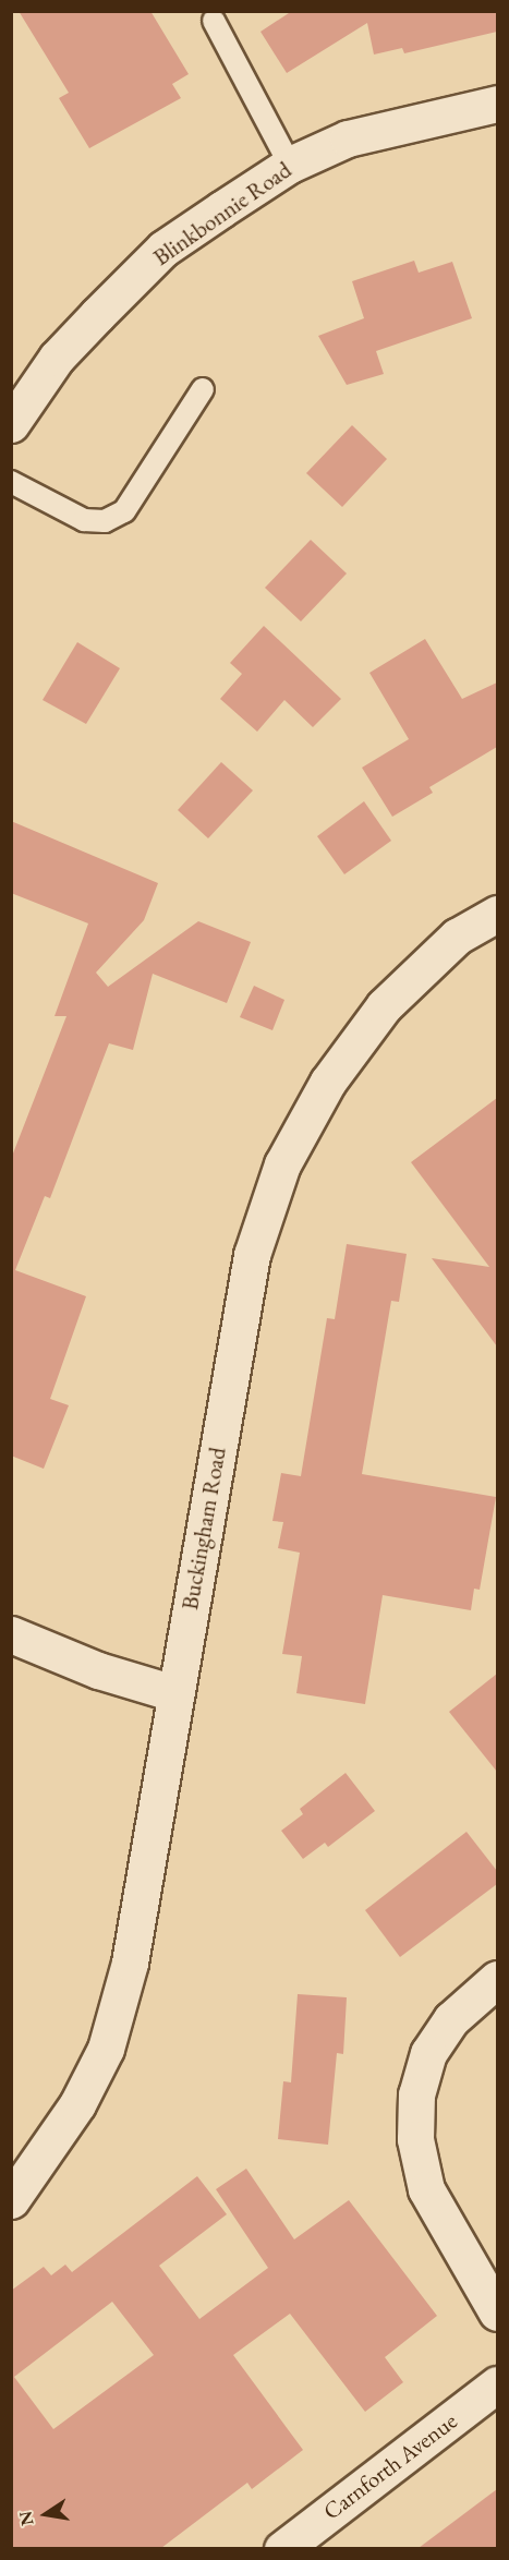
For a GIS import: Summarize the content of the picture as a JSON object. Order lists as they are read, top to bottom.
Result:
{
  "streets": {
    "street": ["Blinkbonnie Road", "Buckingham Road", "Carnforth Avenue"]
  },
  "north": "left"
}
